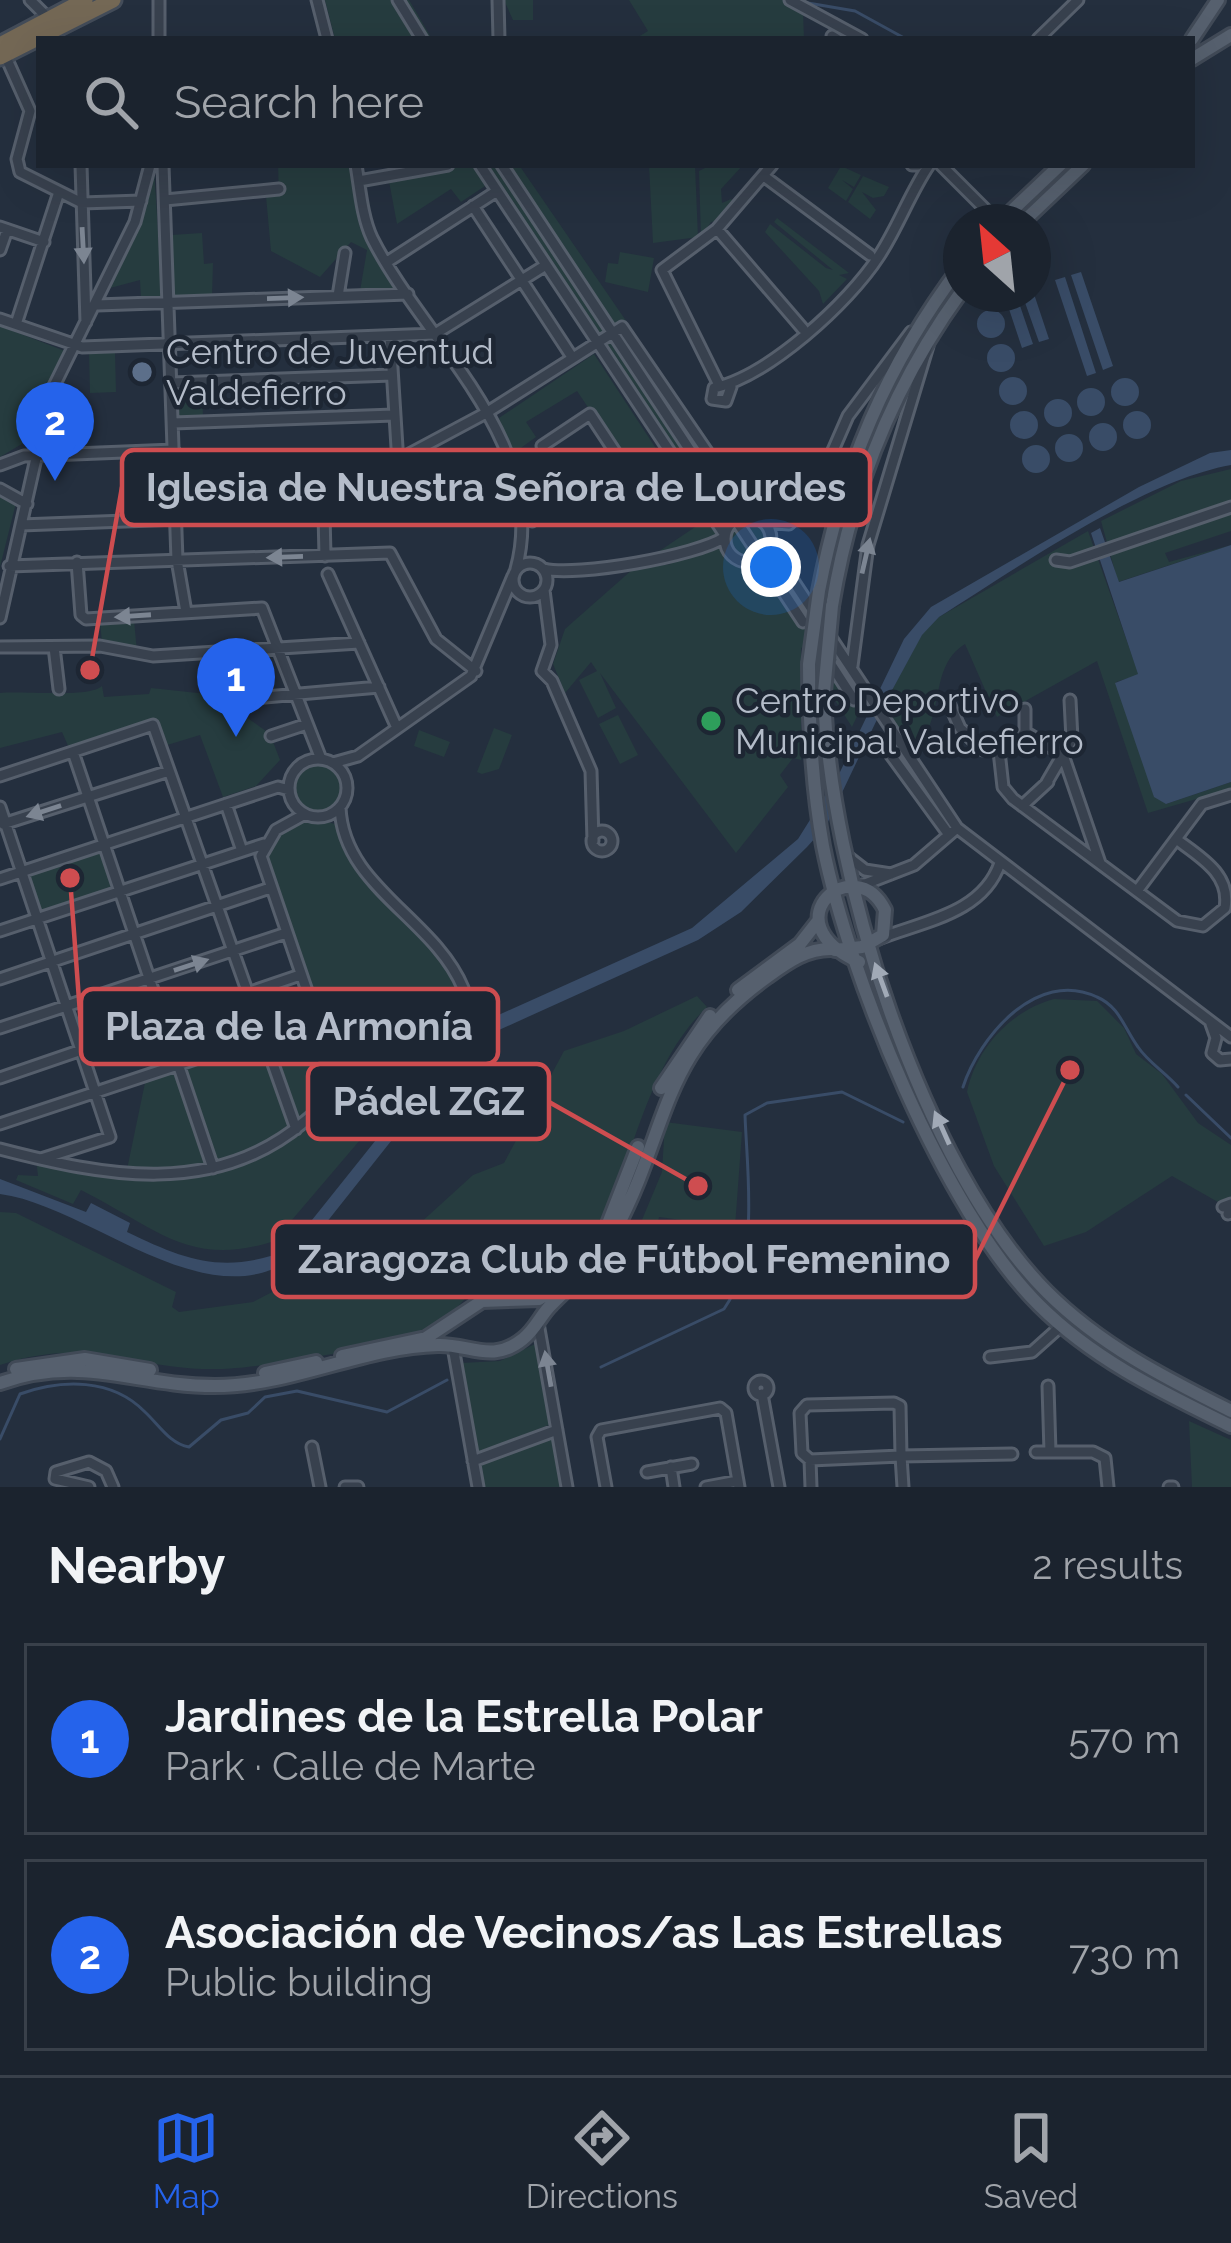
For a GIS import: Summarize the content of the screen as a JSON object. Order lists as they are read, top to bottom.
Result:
{
  "places": [
    "Centro de Juventud Valdefierro",
    "Iglesia de Nuestra Señora de Lourdes",
    "Centro Deportivo Municipal Valdefierro",
    "Plaza de la Armonía",
    "Zaragoza Club de Fútbol Femenino",
    "Pádel ZGZ"
  ],
  "north": "top left",
  "page": {
    "search": "Search here",
    "pins": ["2", "1"],
    "heading": ["Nearby", "2 results"],
    "list": [
      {
        "mark": "1",
        "name": "Jardines de la Estrella Polar",
        "note": "Park · Calle de Marte",
        "value": "570 m"
      },
      {
        "mark": "2",
        "name": "Asociación de Vecinos/as Las Estrellas",
        "note": "Public building",
        "value": "730 m"
      }
    ],
    "nav": ["Map", "Directions", "Saved"]
  }
}
